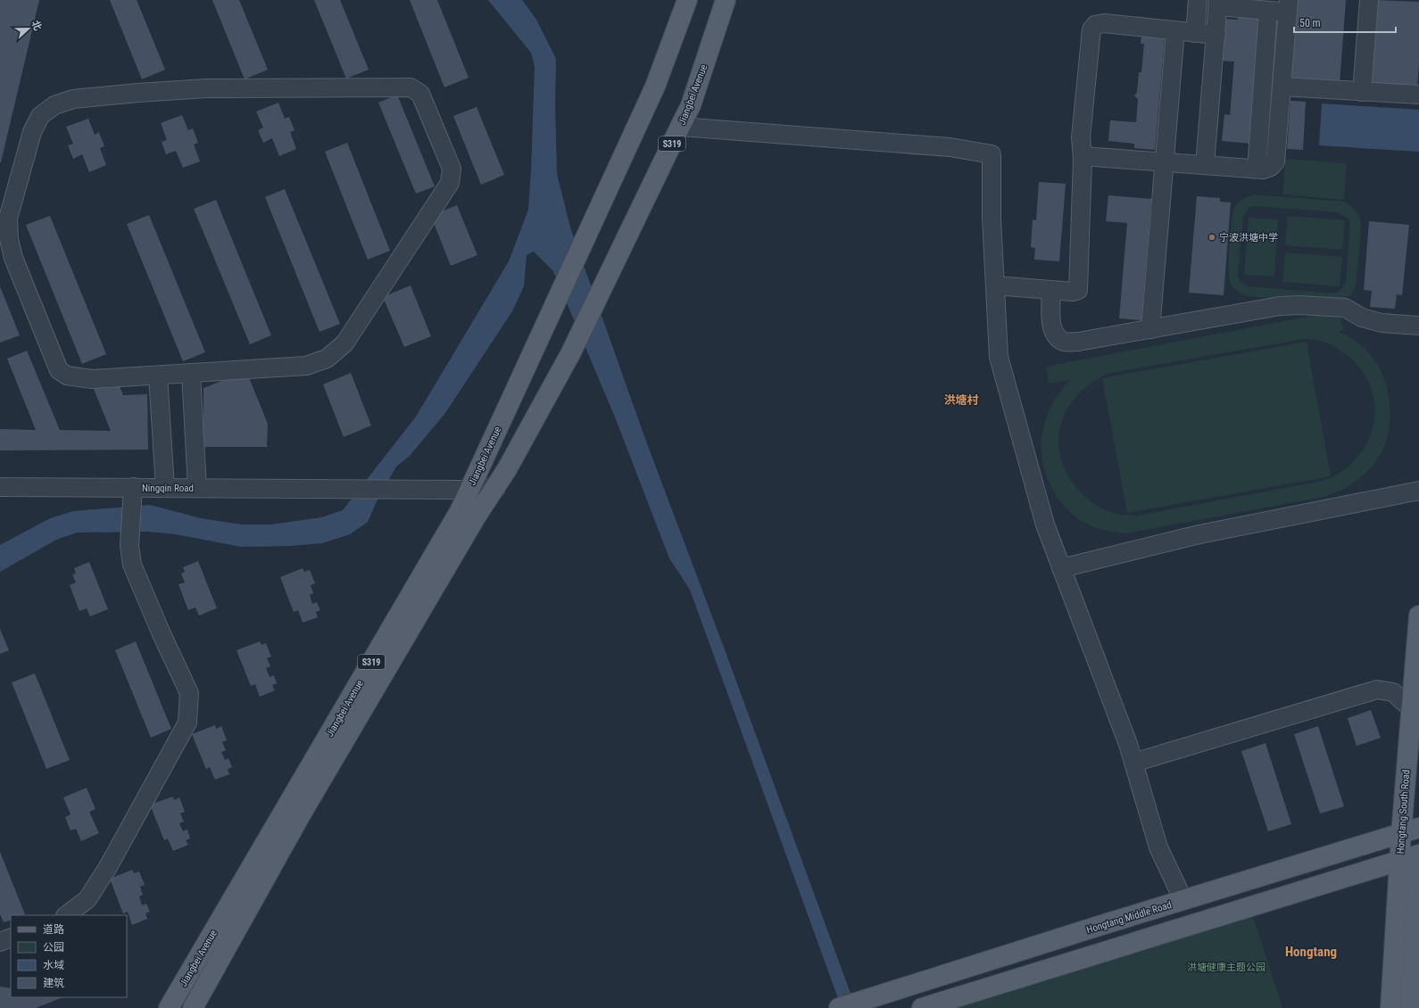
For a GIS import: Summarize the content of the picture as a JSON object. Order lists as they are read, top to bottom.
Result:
{
  "streets": {
    "main road": [
      "Jiangbei Avenue",
      "S319",
      "Hongtang South Road",
      "Hongtang Middle Road"
    ],
    "street": ["Ningqin Road"]
  },
  "crossings": [
    ["Jiangbei Avenue", "Ningqin Road"],
    ["Hongtang South Road", "Hongtang Middle Road"]
  ],
  "districts": ["洪塘村", "Hongtang"],
  "parks": ["洪塘健康主题公园"],
  "places": ["宁波洪塘中学"],
  "legend": [
    "道路",
    "公园",
    "水域",
    "建筑"
  ],
  "scale_bar": "50 m",
  "north": "right"
}
